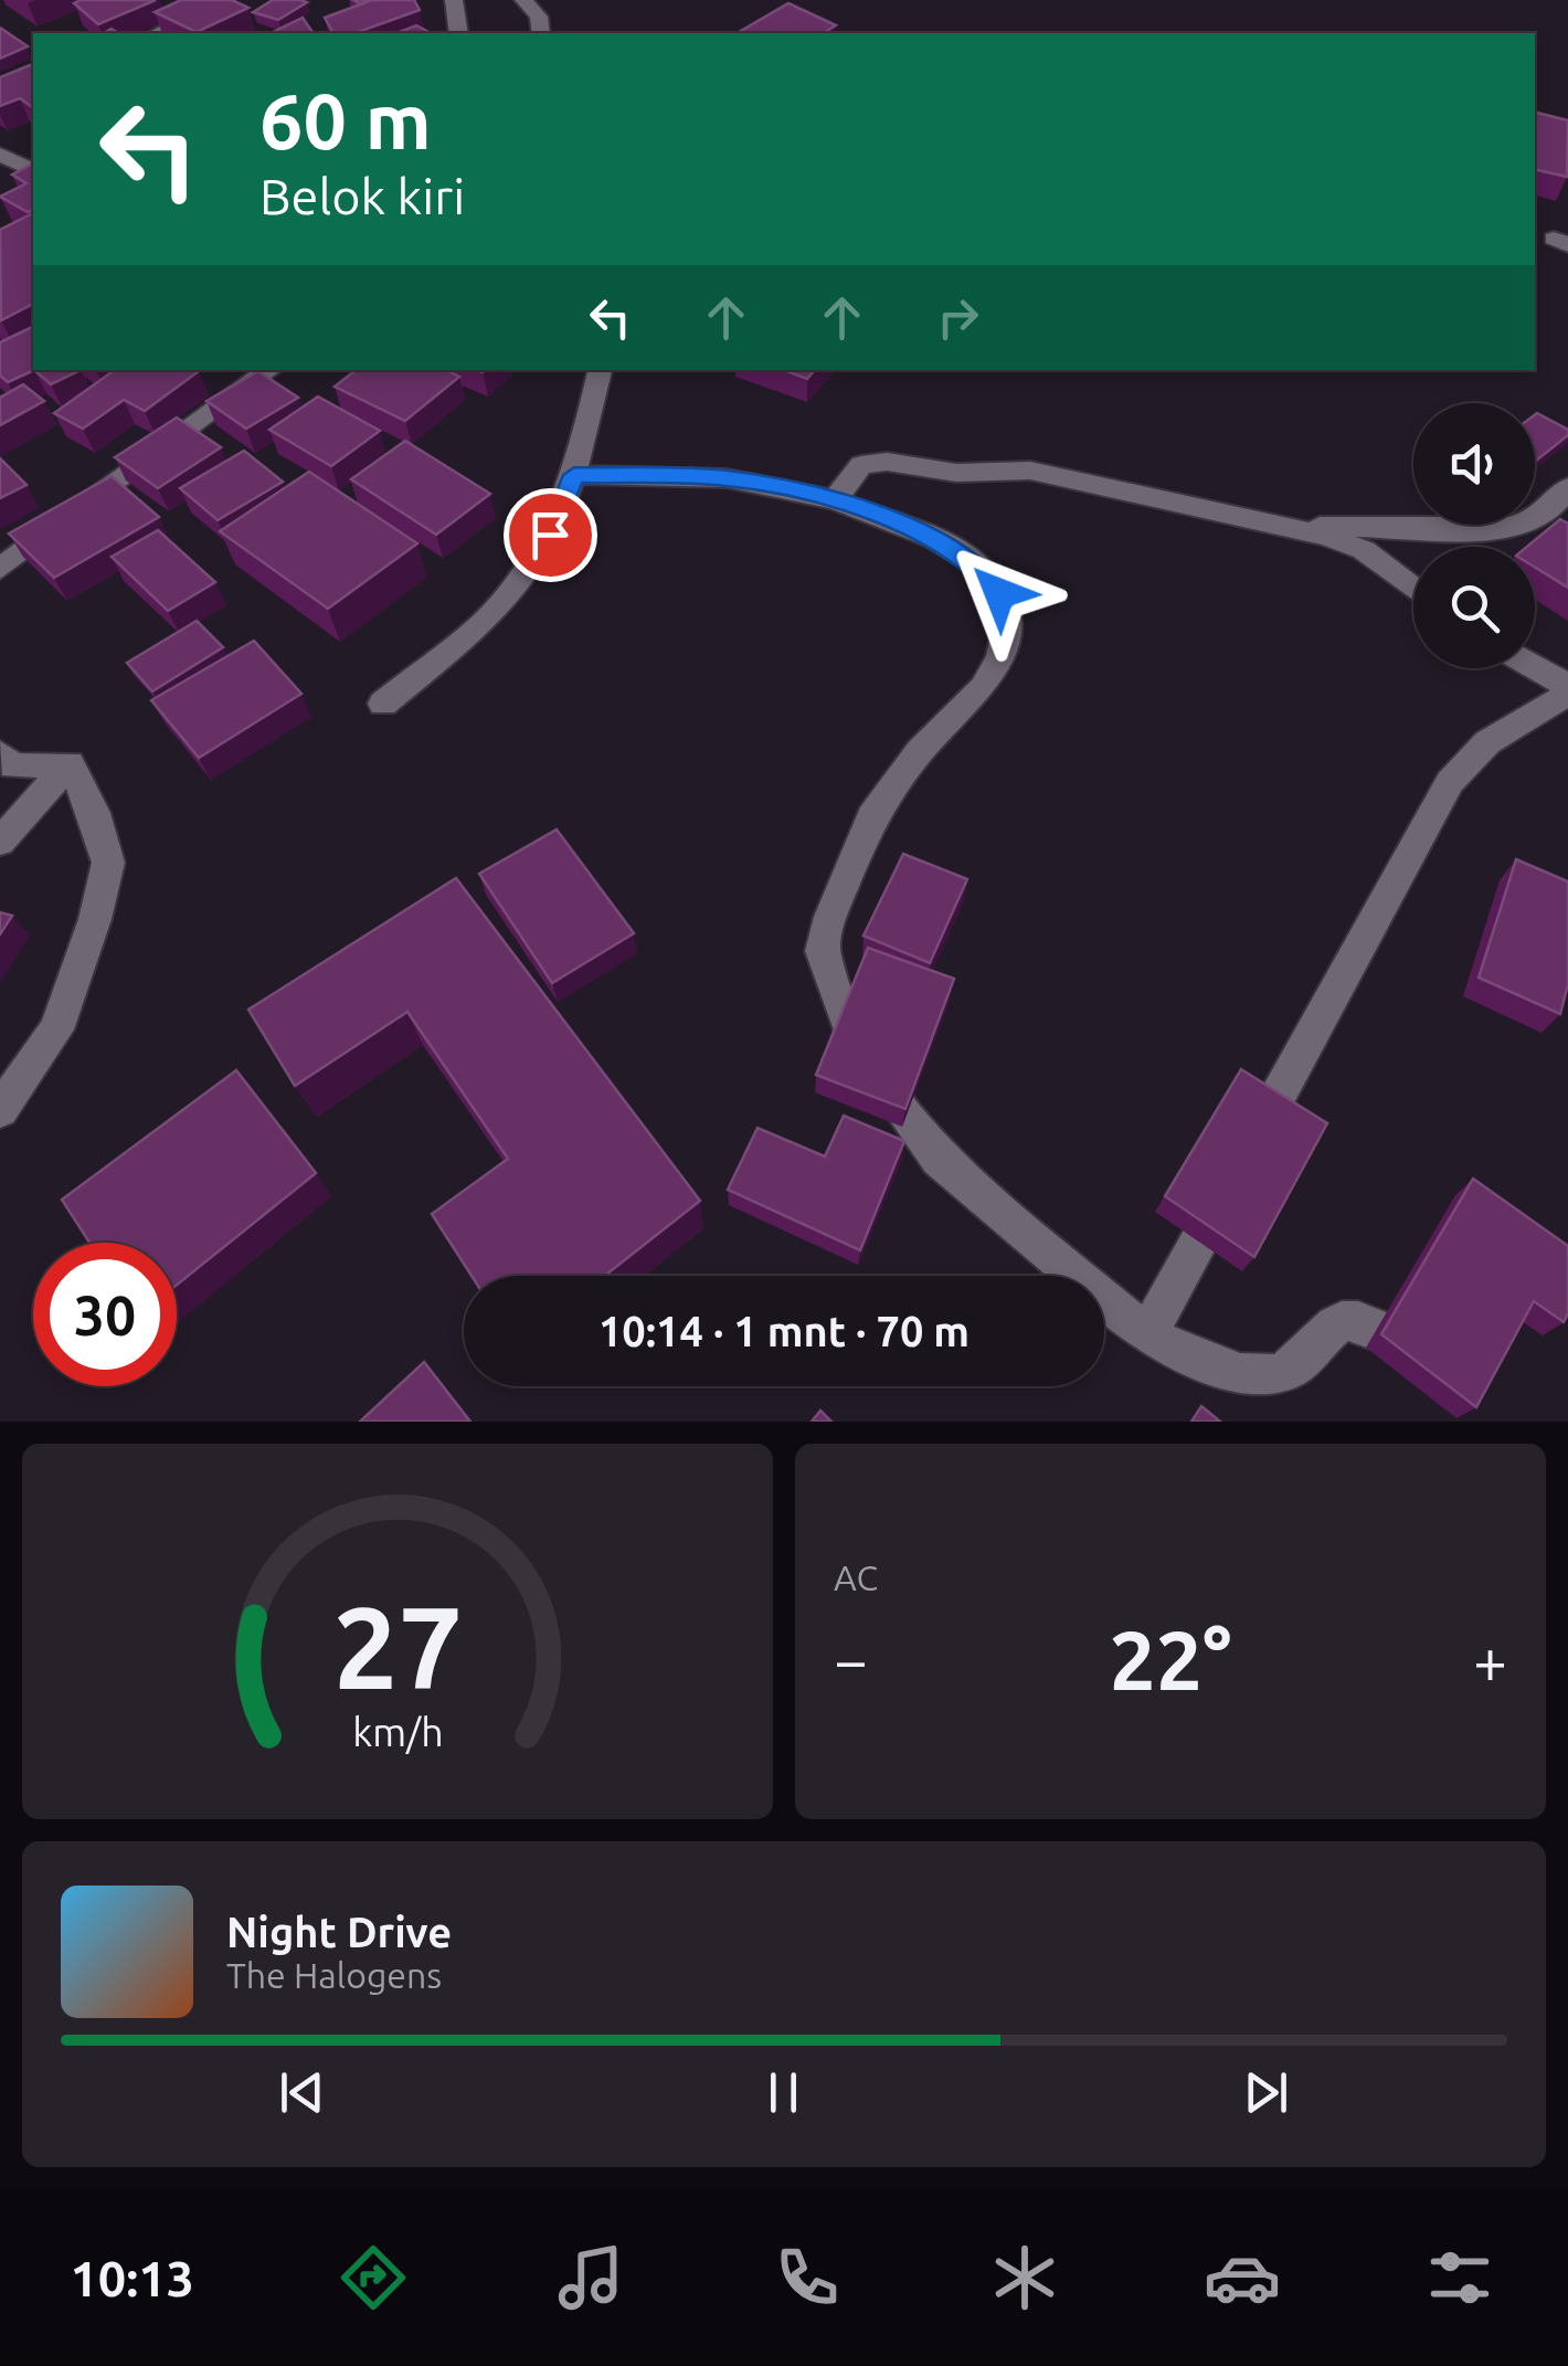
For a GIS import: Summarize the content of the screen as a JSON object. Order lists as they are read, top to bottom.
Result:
{
  "page": {
    "turn": ["60 m", "Belok kiri"],
    "limit": "30",
    "trip": "10:14 · 1 mnt · 70 m",
    "tile": "AC",
    "heat": ["−", "22°", "+"],
    "song": ["Night Drive", "The Halogens"],
    "tabs": "10:13",
    "gauge": ["27", "km/h"]
  }
}
